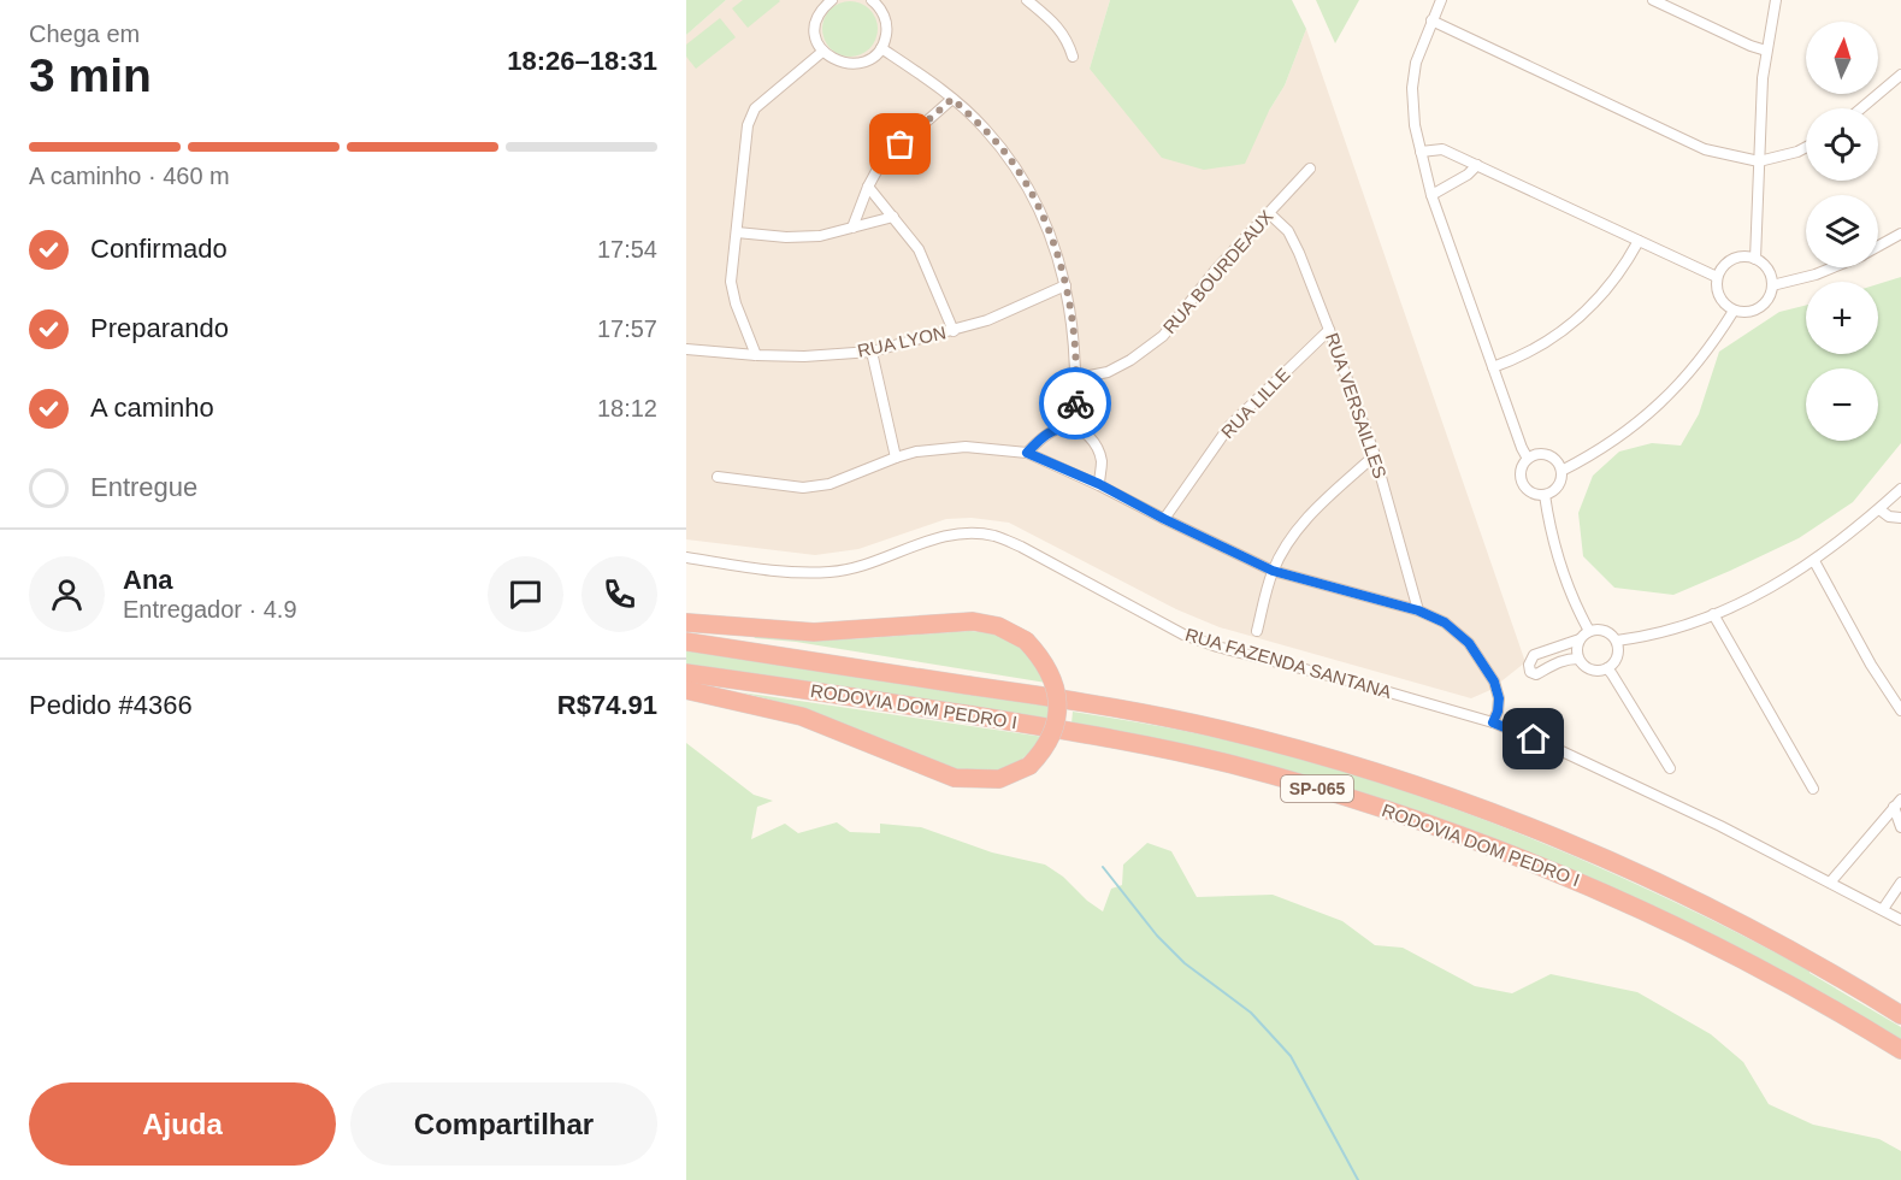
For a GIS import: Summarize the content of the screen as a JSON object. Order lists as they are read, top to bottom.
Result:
{
  "streets": {
    "highway": ["RODOVIA DOM PEDRO I", "SP-065"],
    "street": [
      "RUA BOURDEAUX",
      "RUA LYON",
      "RUA LILLE",
      "RUA VERSAILLES",
      "RUA FAZENDA SANTANA"
    ]
  },
  "crossings": [
    ["RUA BOURDEAUX", "RUA VERSAILLES"],
    ["RUA LILLE", "RUA VERSAILLES"]
  ],
  "north": "top",
  "page": {
    "heading": ["3 min", "Chega em", "18:26–18:31"],
    "panel": [
      "Ana",
      "Entregador · 4.9",
      "Pedido #4366",
      "R$74.91"
    ],
    "map_buttons": ["+", "−"],
    "bar": "A caminho · 460 m",
    "list": [
      ["Confirmado", "17:54"],
      ["Preparando", "17:57"],
      ["A caminho", "18:12"],
      "Entregue"
    ],
    "buttons": ["Ajuda", "Compartilhar"]
  }
}
